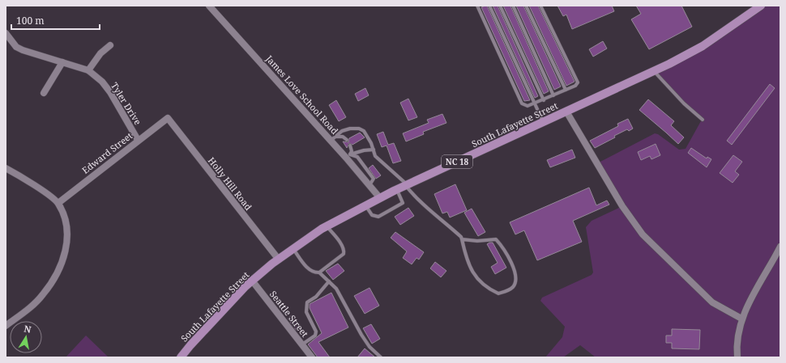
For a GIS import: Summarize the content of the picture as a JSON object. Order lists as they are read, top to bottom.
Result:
{
  "streets": {
    "main road": ["South Lafayette Street", "NC 18"],
    "street": [
      "James Love School Road",
      "Tyler Drive",
      "Edward Street",
      "Holly Hill Road",
      "Seattle Street"
    ]
  },
  "crossings": [
    ["James Love School Road", "South Lafayette Street"],
    ["Tyler Drive", "Edward Street"],
    ["South Lafayette Street", "Holly Hill Road"],
    ["South Lafayette Street", "Seattle Street"],
    ["Edward Street", "Holly Hill Road"]
  ],
  "scale_bar": "100 m",
  "north": "top"
}
